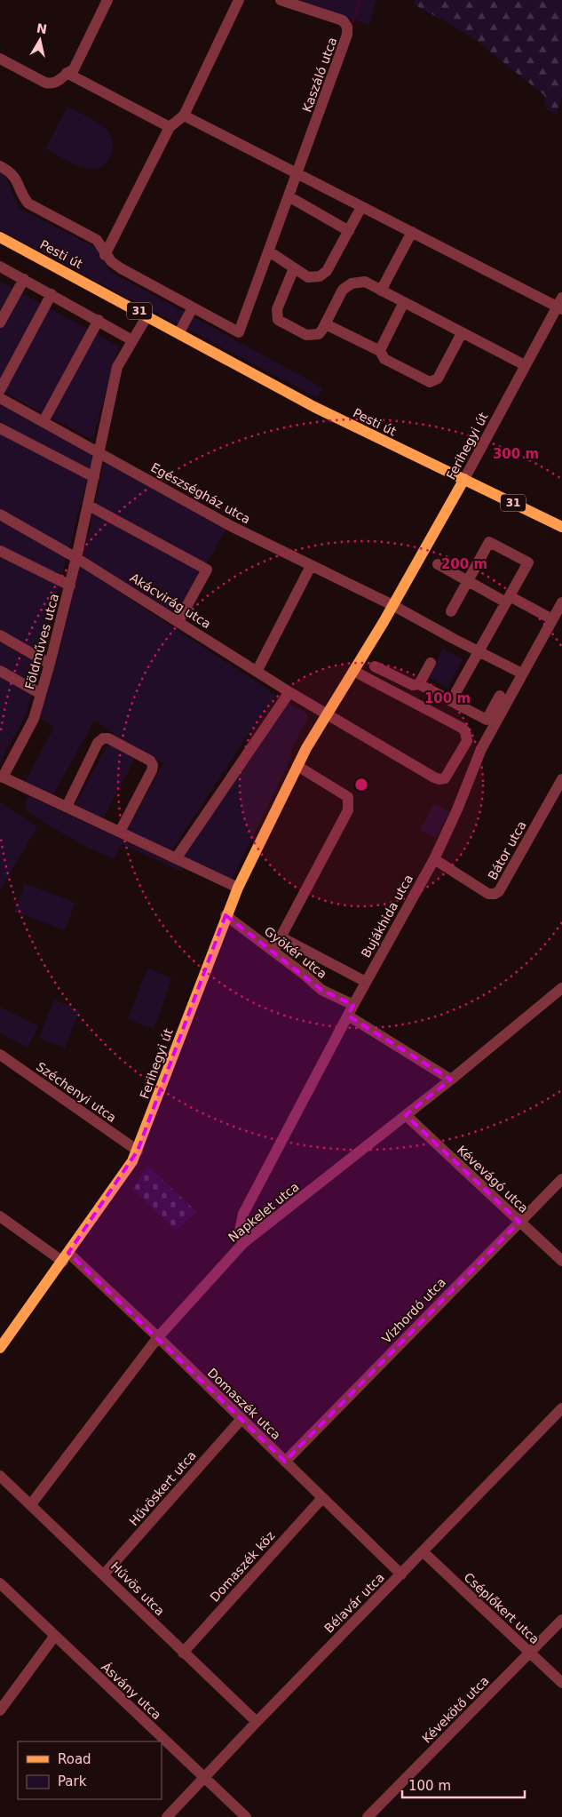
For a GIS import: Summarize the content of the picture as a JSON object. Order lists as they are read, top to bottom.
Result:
{
  "streets": {
    "main road": ["Pesti út", "31", "Ferihegyi út"],
    "street": [
      "Kaszáló utca",
      "Egészségház utca",
      "Akácvirág utca",
      "Földműves utca",
      "Bátor utca",
      "Bujákhida utca",
      "Gyökér utca",
      "Széchenyi utca",
      "Kévevágó utca",
      "Napkelet utca",
      "Vízhordó utca",
      "Domaszék utca",
      "Hűvöskert utca",
      "Domaszék köz",
      "Hűvös utca",
      "Bélavár utca",
      "Cséplőkert utca",
      "Ásvány utca",
      "Kévekötő utca"
    ]
  },
  "crossings": [
    ["Pesti út", "Ferihegyi út"],
    ["Pesti út", "Földműves utca"],
    ["Ferihegyi út", "Egészségház utca"],
    ["Ferihegyi út", "Akácvirág utca"],
    ["Ferihegyi út", "Gyökér utca"],
    ["Ferihegyi út", "Széchenyi utca"],
    ["Ferihegyi út", "Domaszék utca"],
    ["Egészségház utca", "Földműves utca"],
    ["Akácvirág utca", "Földműves utca"],
    ["Bátor utca", "Bujákhida utca"],
    ["Bujákhida utca", "Gyökér utca"],
    ["Bujákhida utca", "Napkelet utca"],
    ["Gyökér utca", "Napkelet utca"],
    ["Kévevágó utca", "Napkelet utca"],
    ["Kévevágó utca", "Vízhordó utca"],
    ["Napkelet utca", "Domaszék utca"],
    ["Napkelet utca", "Hűvös utca"],
    ["Vízhordó utca", "Domaszék utca"],
    ["Domaszék utca", "Hűvöskert utca"],
    ["Domaszék utca", "Domaszék köz"],
    ["Domaszék utca", "Bélavár utca"],
    ["Hűvöskert utca", "Hűvös utca"],
    ["Domaszék köz", "Hűvös utca"],
    ["Hűvös utca", "Bélavár utca"],
    ["Bélavár utca", "Cséplőkert utca"],
    ["Bélavár utca", "Ásvány utca"],
    ["Cséplőkert utca", "Kévekötő utca"]
  ],
  "legend": ["Road", "Park"],
  "scale_bar": "100 m",
  "north": "top",
  "rings": ["300 m", "200 m", "100 m"]
}
